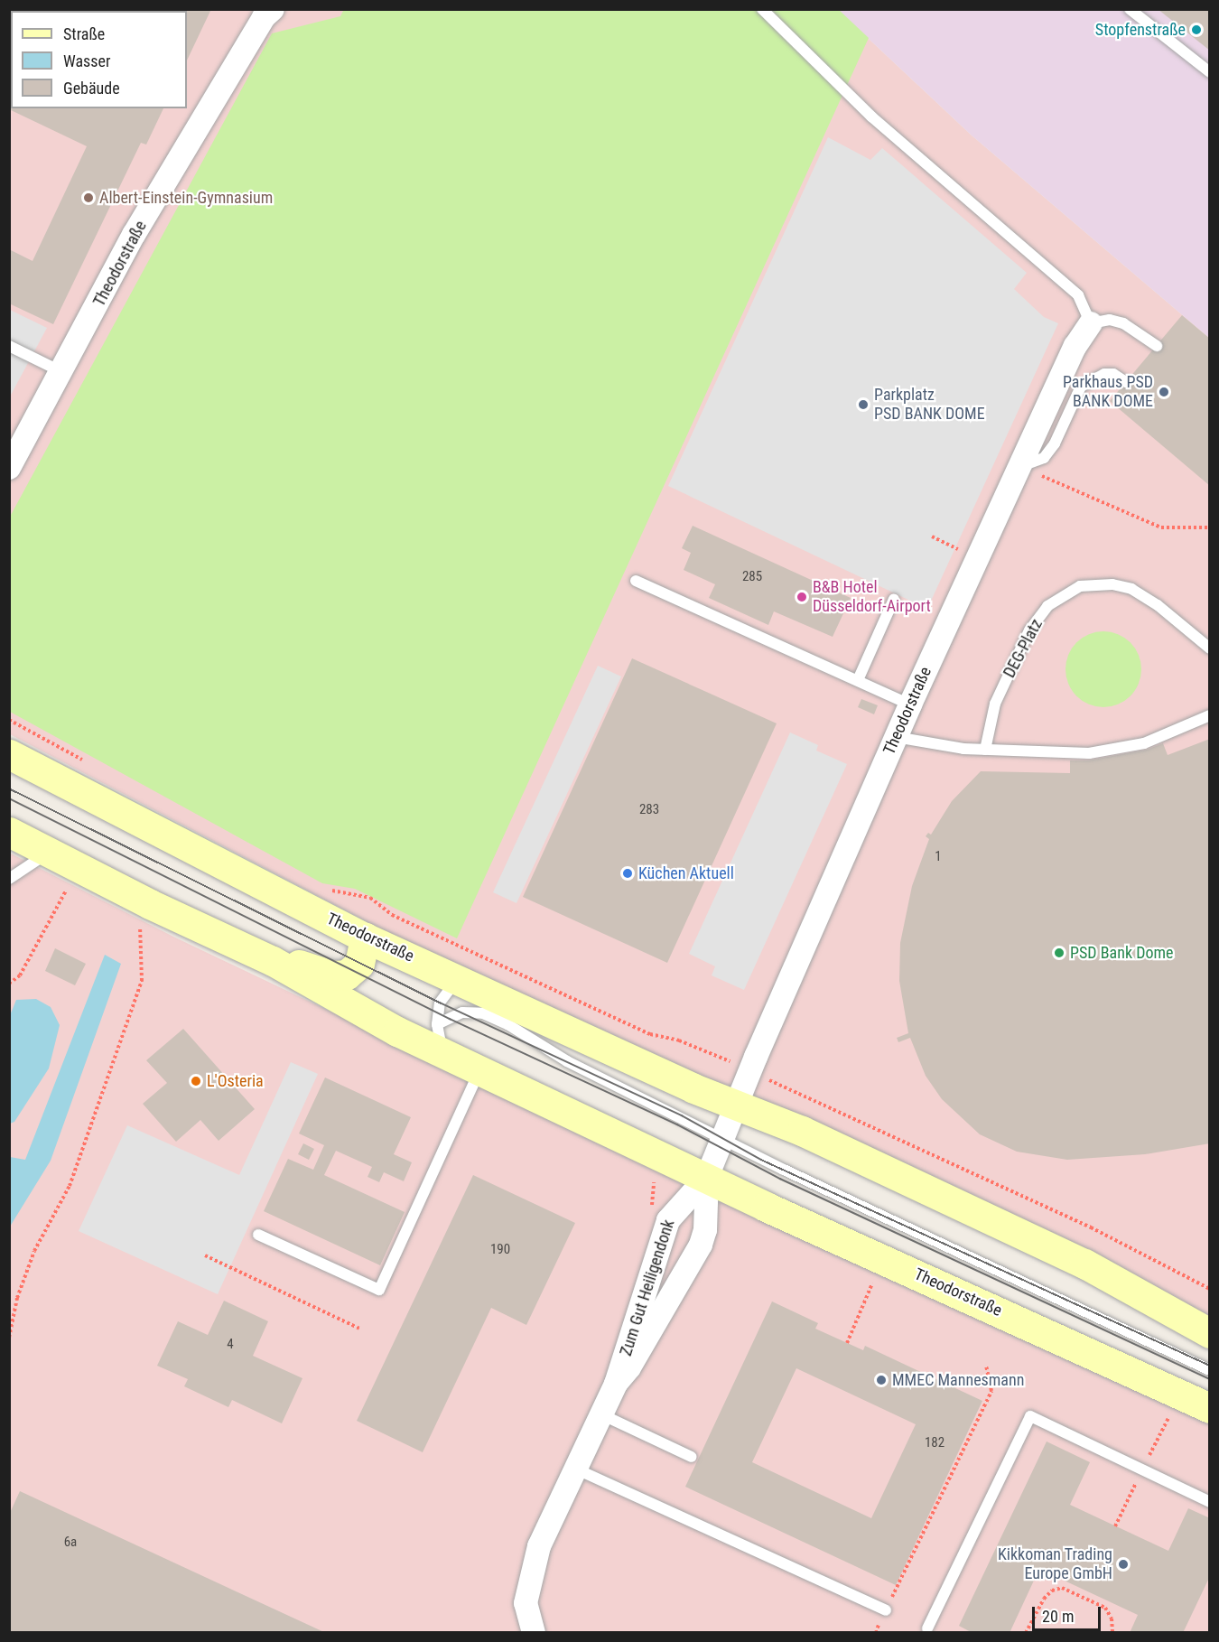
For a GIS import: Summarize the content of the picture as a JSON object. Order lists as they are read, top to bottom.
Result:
{
  "streets": {
    "main road": ["Theodorstraße"],
    "street": ["Zum Gut Heiligendonk"],
    "lane": ["DEG-Platz"]
  },
  "crossings": [
    ["Theodorstraße", "Zum Gut Heiligendonk"]
  ],
  "places": [
    "Stopfenstraße",
    "Albert-Einstein-Gymnasium",
    "Parkhaus PSD BANK DOME",
    "Parkplatz PSD BANK DOME",
    "B&B Hotel Düsseldorf-Airport",
    "Küchen Aktuell",
    "PSD Bank Dome",
    "L'Osteria",
    "MMEC Mannesmann",
    "Kikkoman Trading Europe GmbH"
  ],
  "house_numbers": [
    "285",
    "283",
    "1",
    "190",
    "4",
    "182",
    "6a"
  ],
  "legend": ["Straße", "Wasser", "Gebäude"],
  "scale_bar": "20 m"
}
